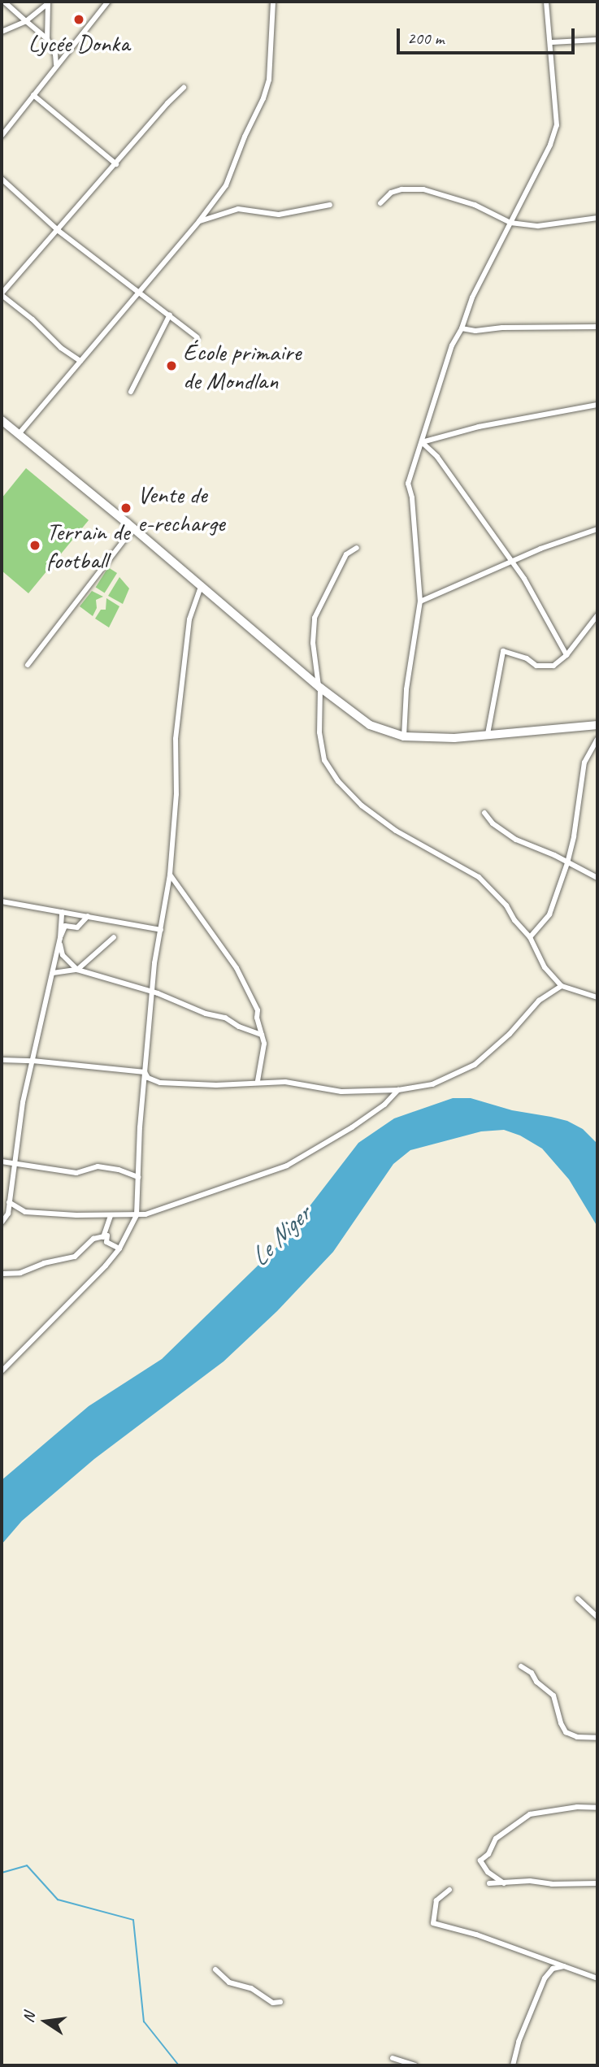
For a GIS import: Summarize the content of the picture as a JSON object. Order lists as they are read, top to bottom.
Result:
{
  "water": ["Le Niger"],
  "places": [
    "Lycée Donka",
    "École primaire de Mondlan",
    "Vente de e-recharge",
    "Terrain de football"
  ],
  "scale_bar": "200 m",
  "north": "left"
}
